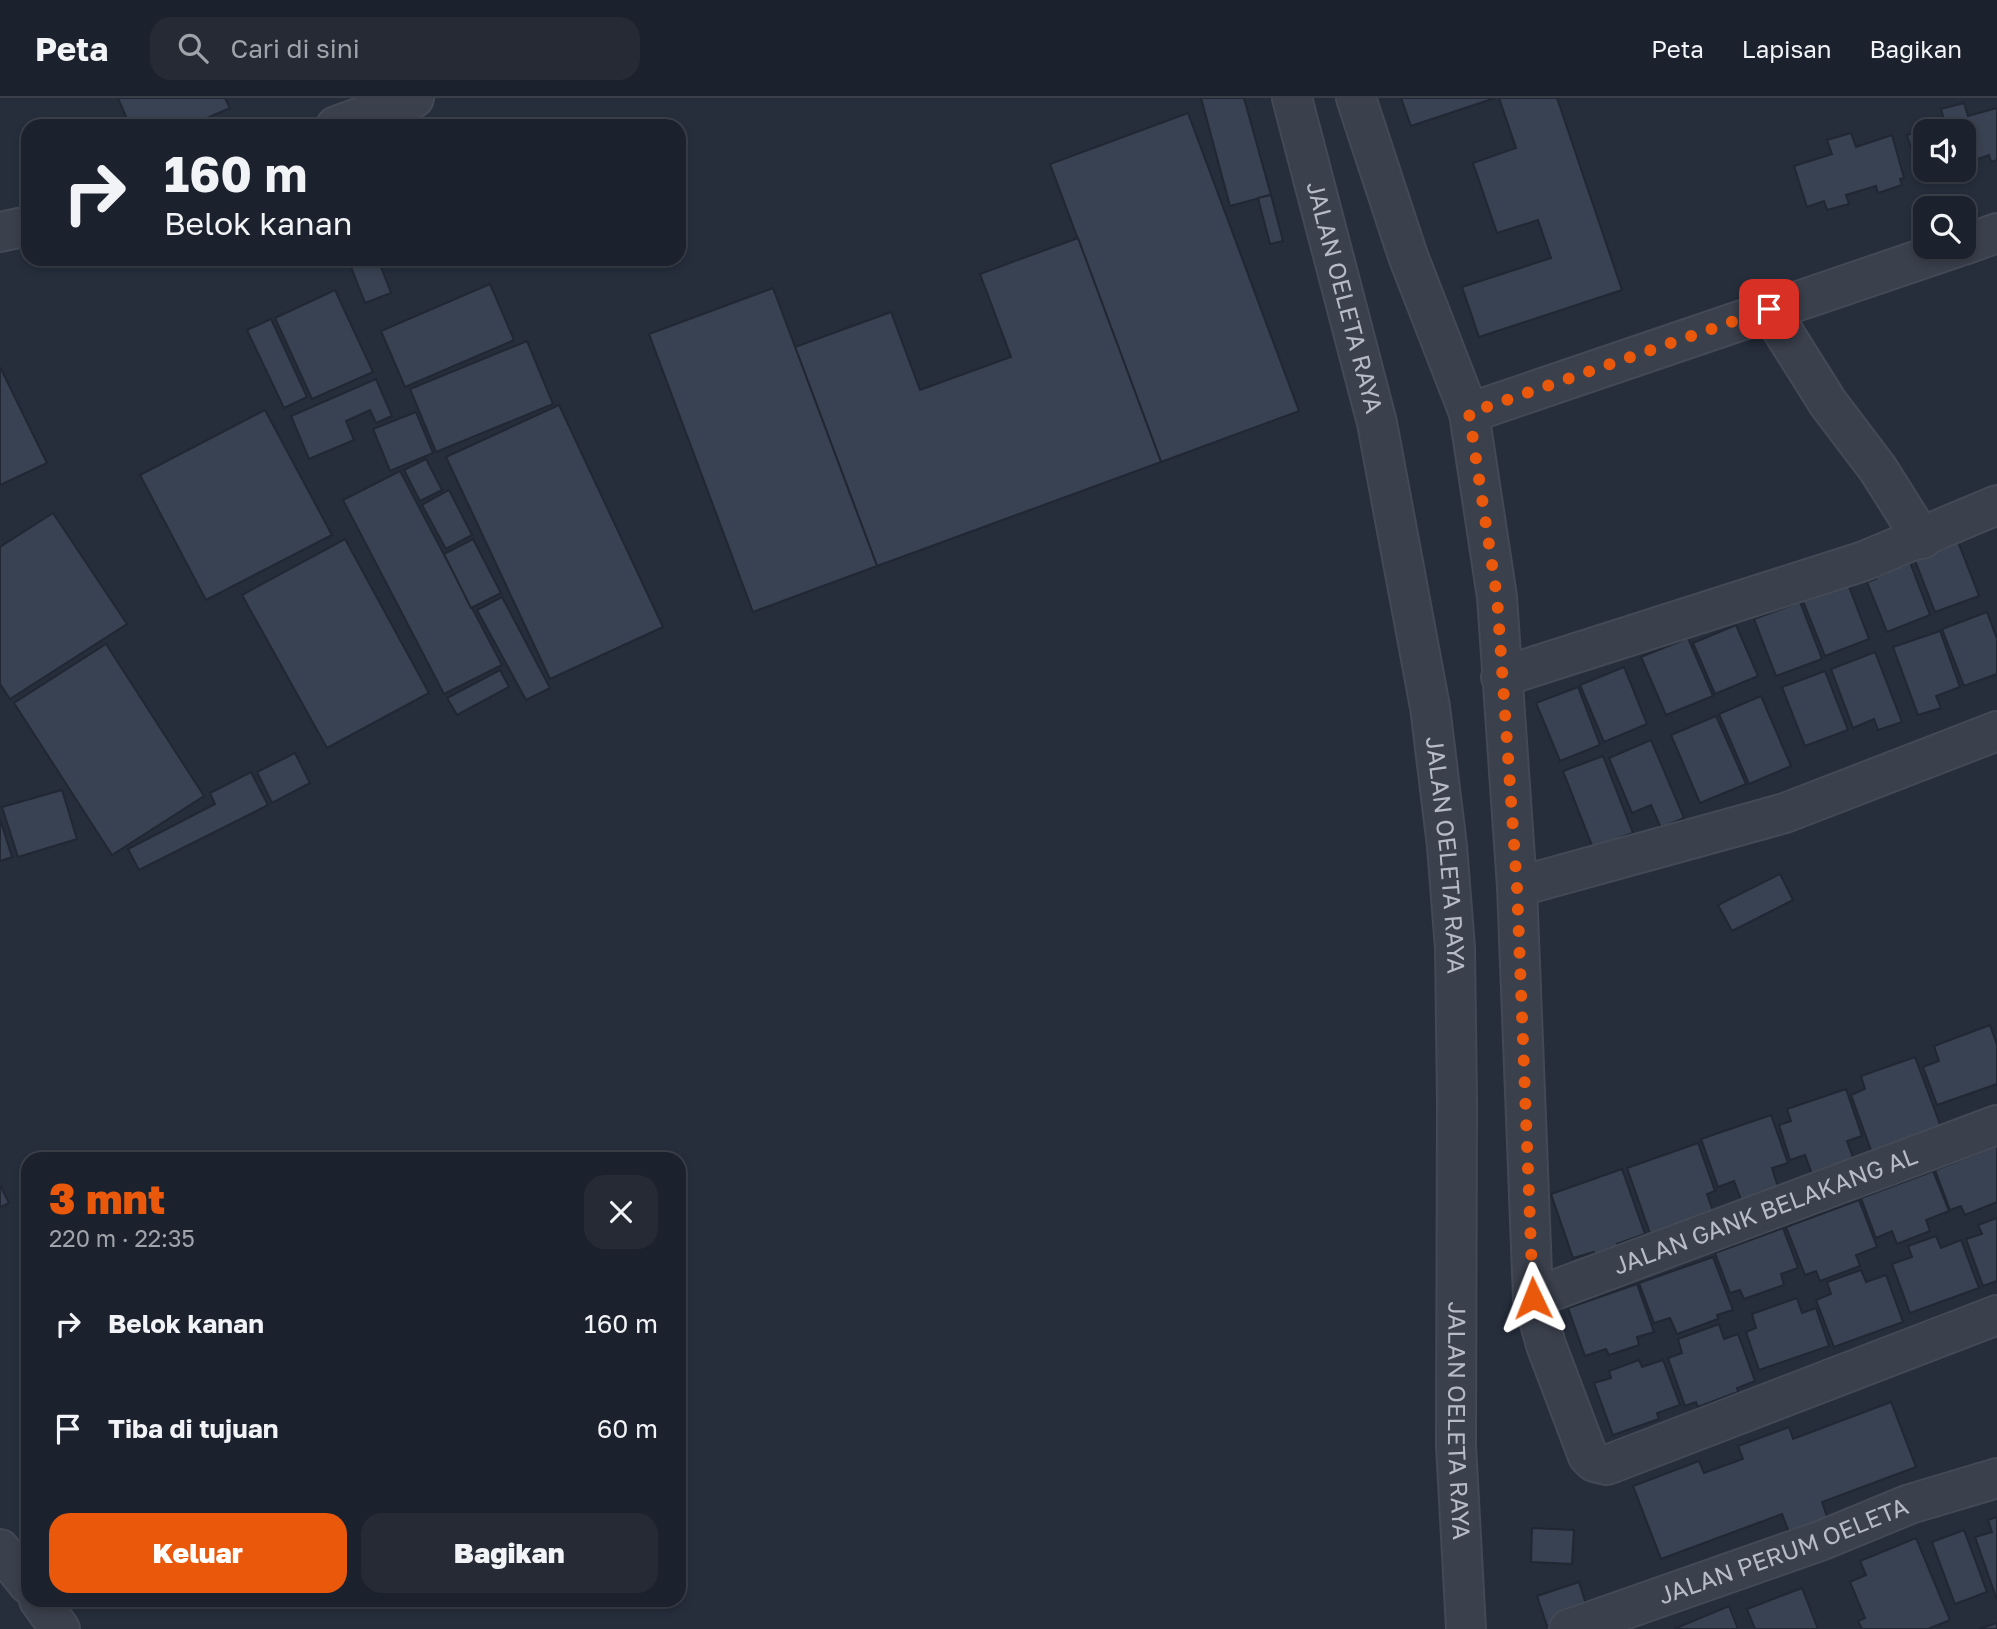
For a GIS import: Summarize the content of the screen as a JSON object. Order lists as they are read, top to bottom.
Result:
{
  "streets": {
    "street": ["JALAN OELETA RAYA", "JALAN GANK BELAKANG AL", "JALAN PERUM OELETA"]
  },
  "page": {
    "header": "Peta",
    "search": "Cari di sini",
    "nav": ["Peta", "Lapisan", "Bagikan"],
    "turn": ["160 m", "Belok kanan"],
    "heading": ["3 mnt", "220 m · 22:35"],
    "list": [
      {
        "name": "Belok kanan",
        "value": "160 m"
      },
      {
        "name": "Tiba di tujuan",
        "value": "60 m"
      }
    ],
    "buttons": ["Keluar", "Bagikan"]
  }
}
